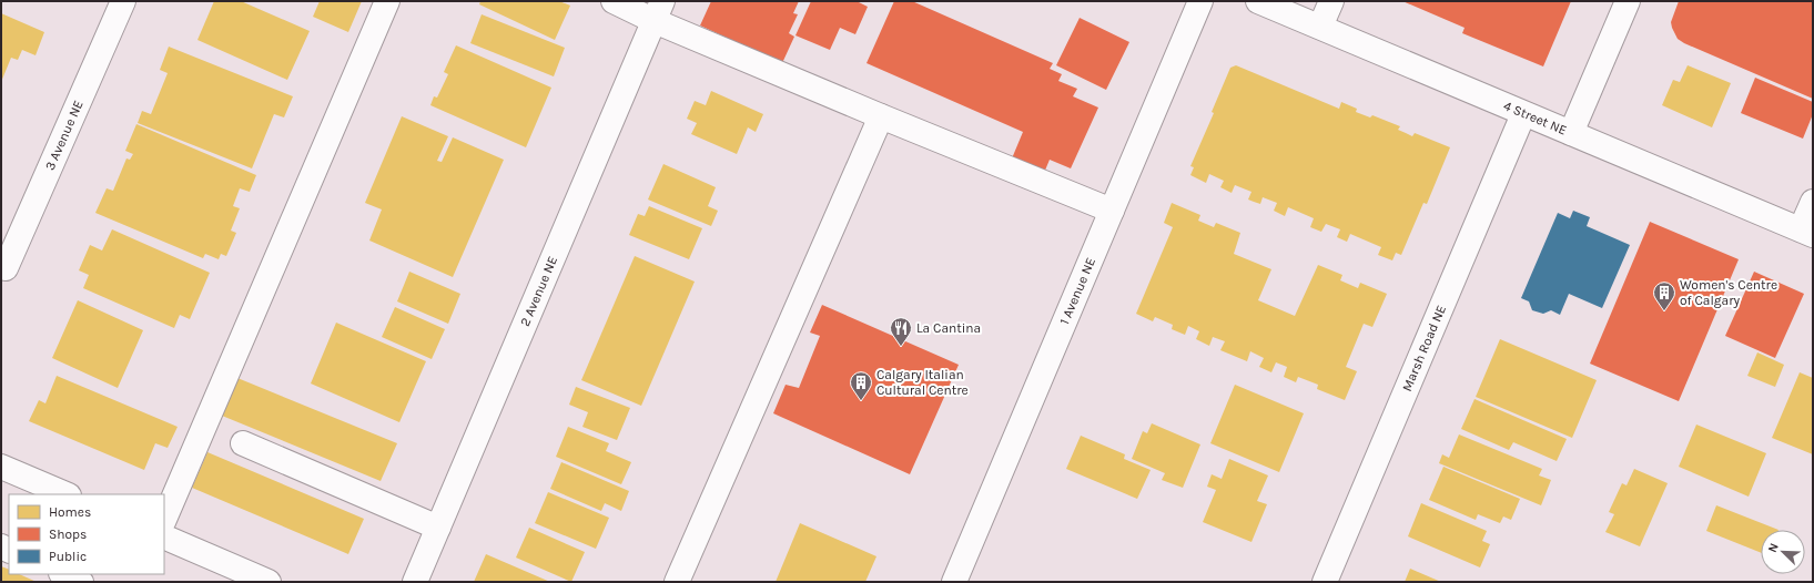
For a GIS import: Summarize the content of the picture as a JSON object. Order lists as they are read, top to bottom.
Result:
{
  "streets": {
    "street": [
      "4 Street NE",
      "3 Avenue NE",
      "2 Avenue NE",
      "1 Avenue NE",
      "Marsh Road NE"
    ]
  },
  "crossings": [
    ["4 Street NE", "Marsh Road NE"]
  ],
  "places": {
    "building": ["Women's Centre of Calgary", "Calgary Italian Cultural Centre"],
    "restaurant": ["La Cantina"]
  },
  "legend": ["Homes", "Shops", "Public"],
  "north": "top left"
}
